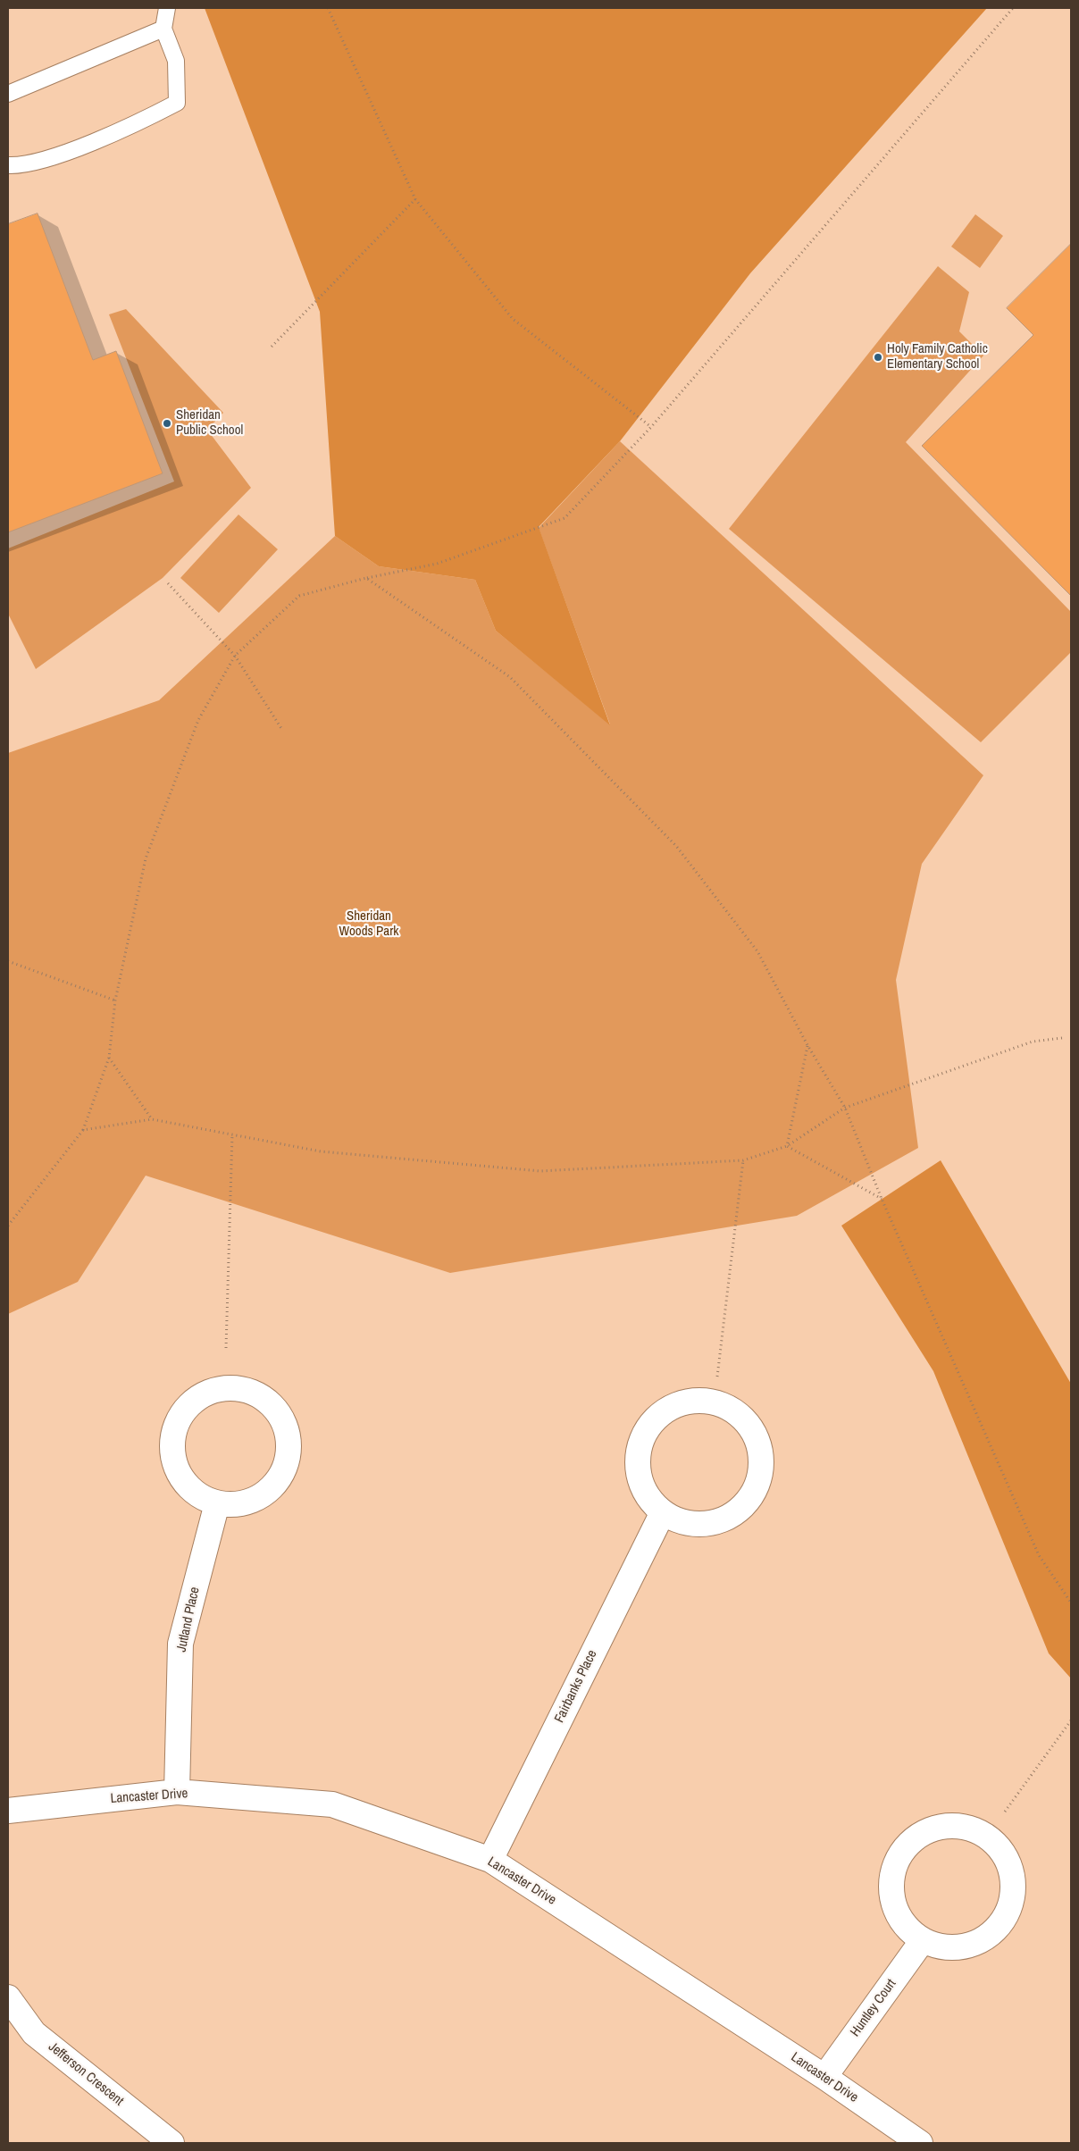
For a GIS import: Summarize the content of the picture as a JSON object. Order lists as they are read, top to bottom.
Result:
{
  "streets": {
    "street": [
      "Jutland Place",
      "Fairbanks Place",
      "Lancaster Drive",
      "Huntley Court",
      "Jefferson Crescent"
    ]
  },
  "crossings": [
    ["Jutland Place", "Lancaster Drive"],
    ["Fairbanks Place", "Lancaster Drive"],
    ["Lancaster Drive", "Huntley Court"]
  ],
  "parks": ["Sheridan Woods Park"],
  "places": ["Holy Family Catholic Elementary School", "Sheridan Public School"]
}
